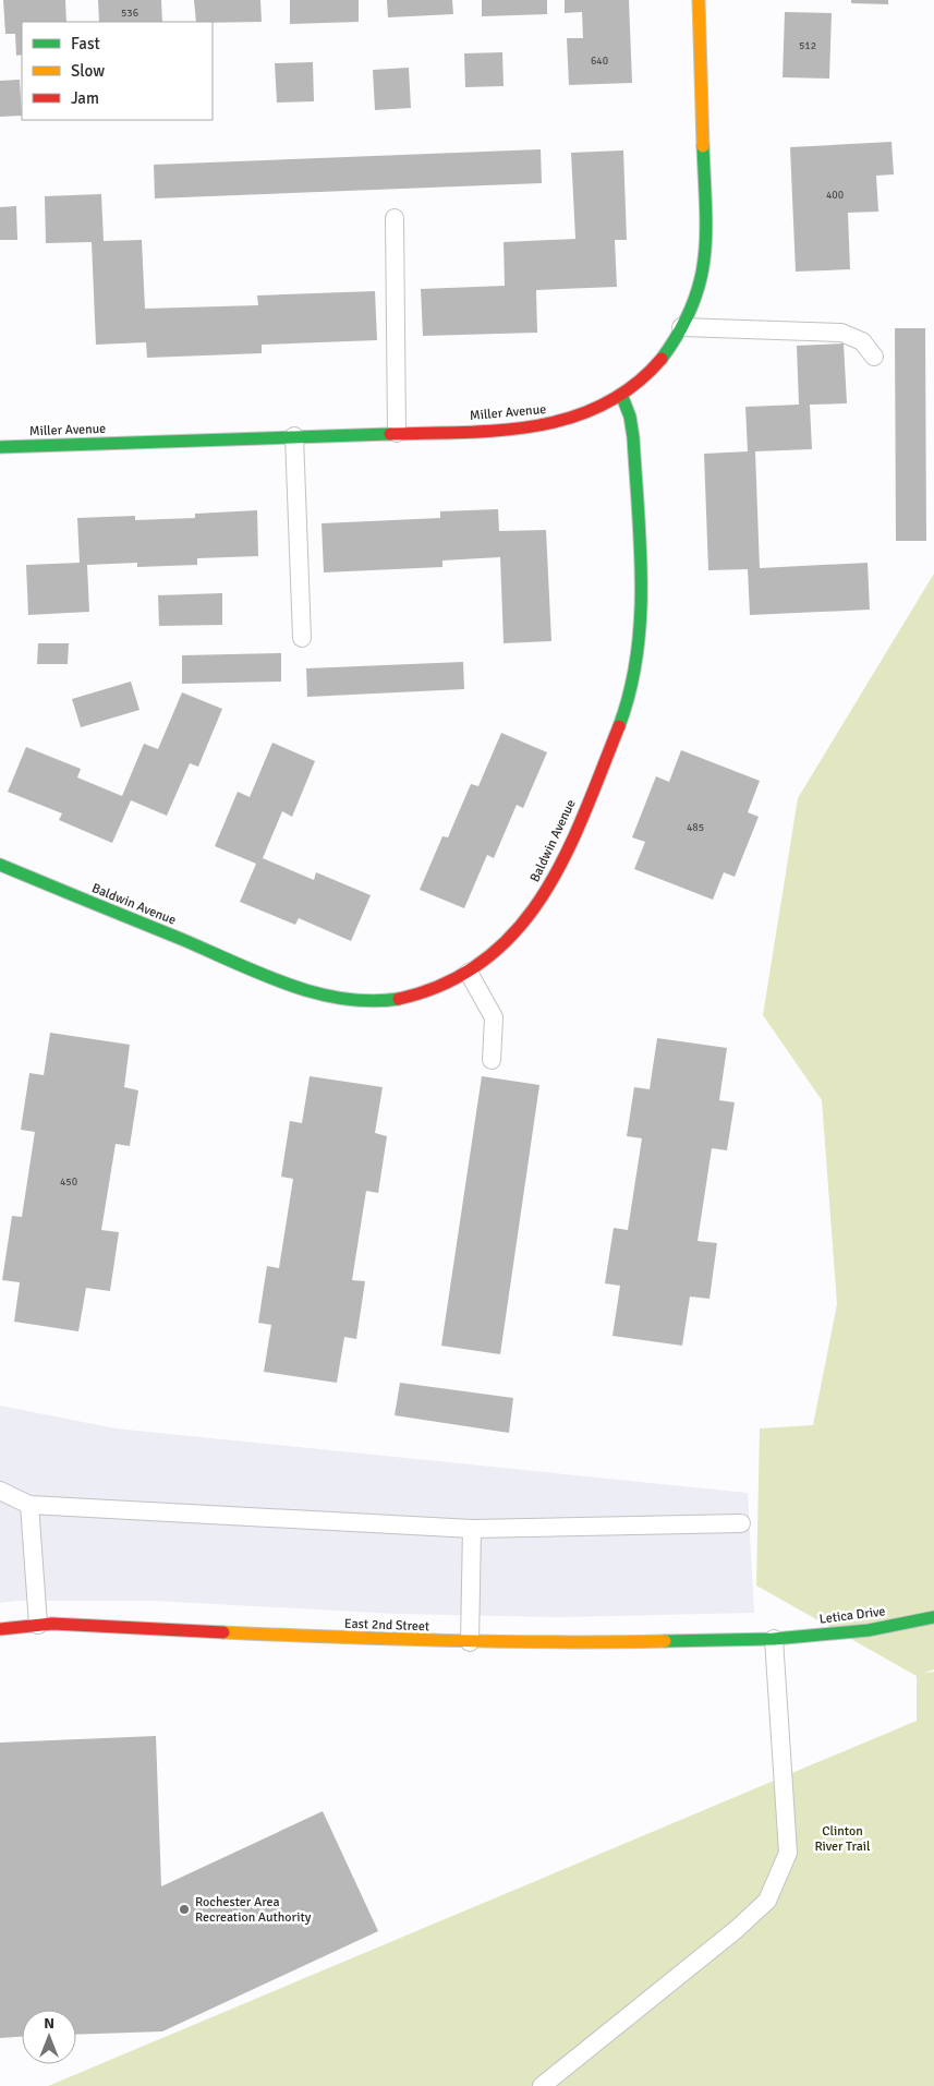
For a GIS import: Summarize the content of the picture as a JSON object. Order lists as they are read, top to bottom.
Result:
{
  "streets": {
    "street": [
      "Miller Avenue",
      "Baldwin Avenue",
      "Letica Drive",
      "East 2nd Street"
    ]
  },
  "crossings": [
    ["Miller Avenue", "Baldwin Avenue"],
    ["Letica Drive", "East 2nd Street"]
  ],
  "parks": ["Clinton River Trail"],
  "places": ["Rochester Area Recreation Authority"],
  "house_numbers": [
    "536",
    "512",
    "640",
    "400",
    "485",
    "450"
  ],
  "legend": ["Fast", "Slow", "Jam"],
  "north": "top"
}
